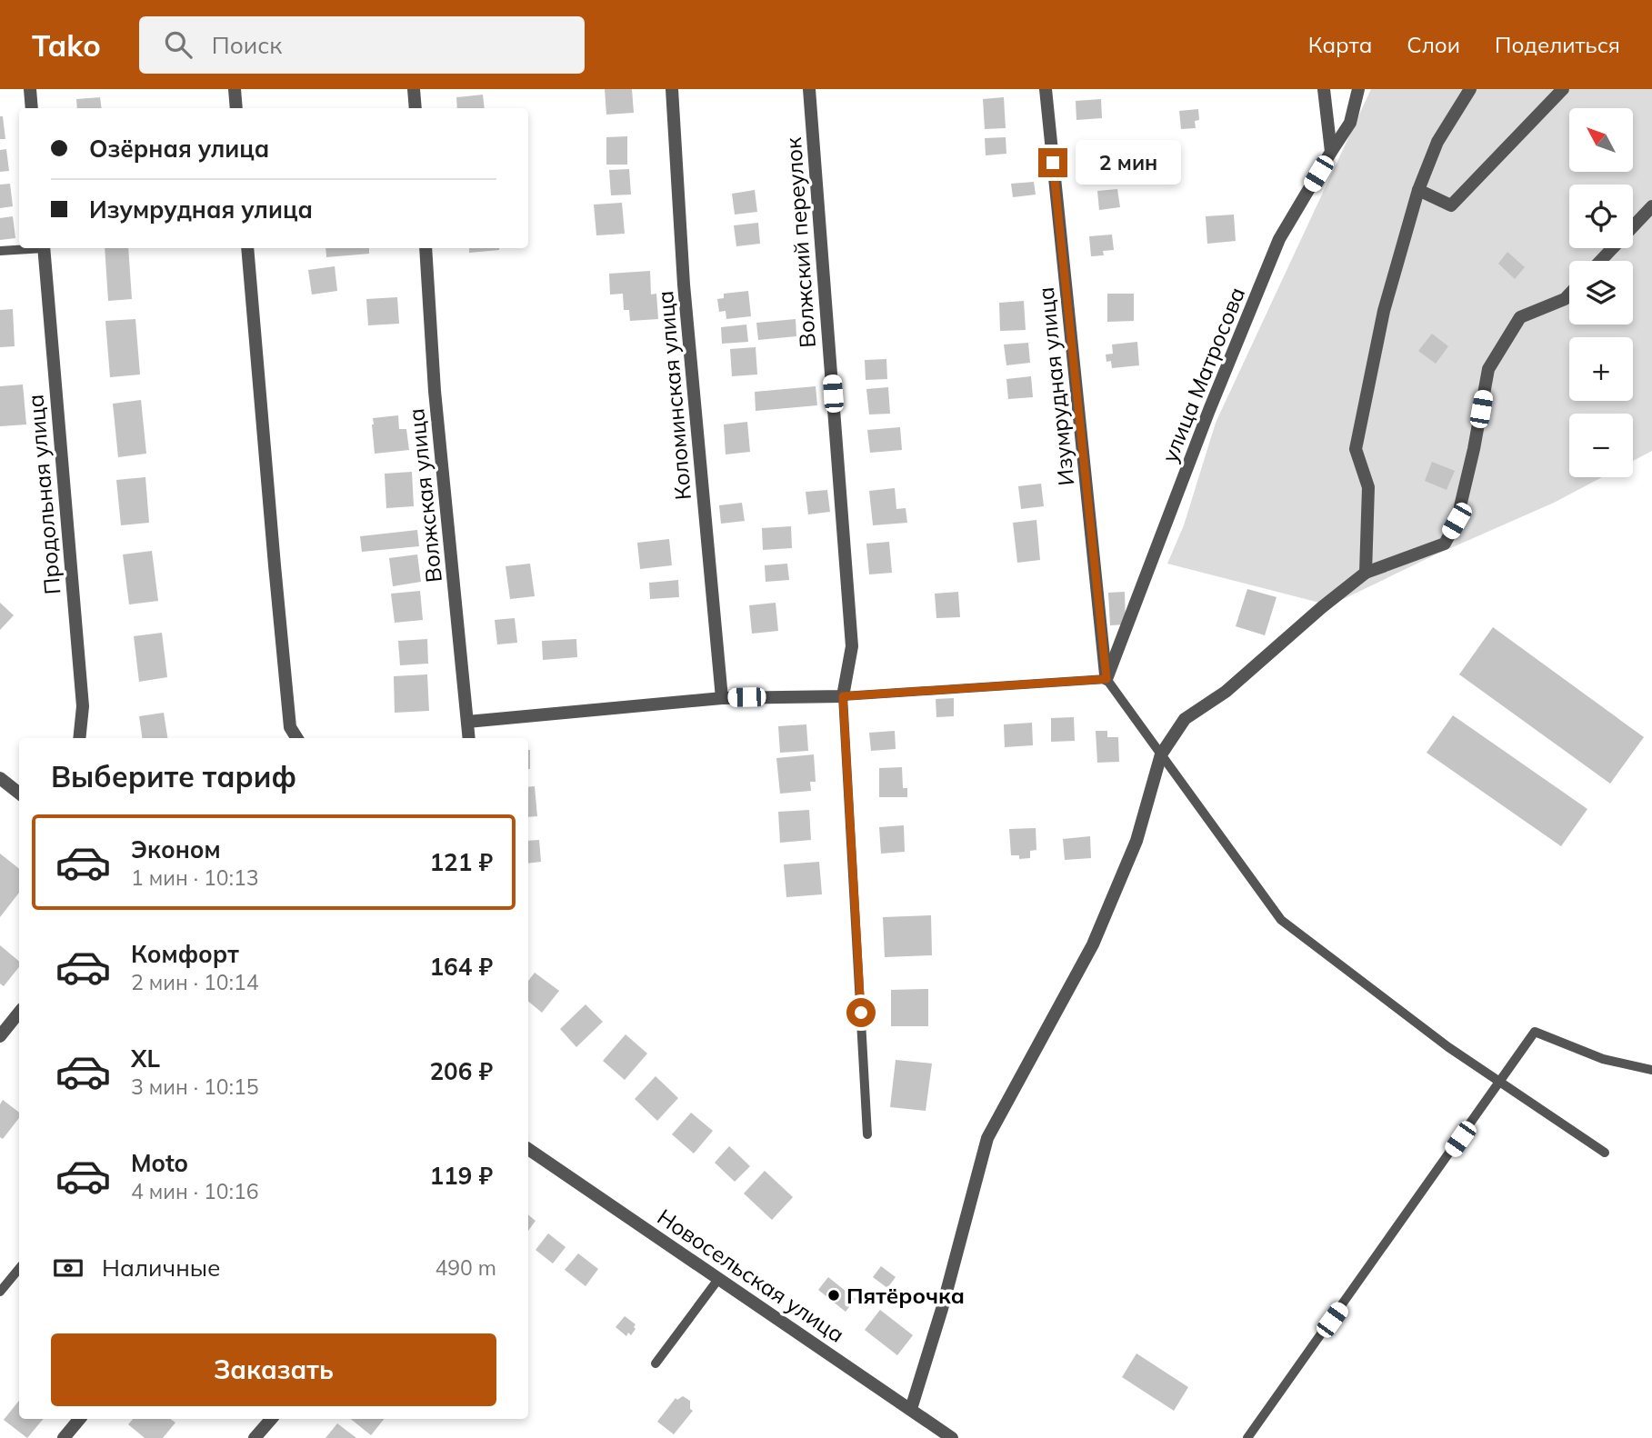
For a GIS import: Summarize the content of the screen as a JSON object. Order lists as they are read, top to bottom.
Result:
{
  "streets": {
    "street": [
      "Волжский переулок",
      "улица Матросова",
      "Изумрудная улица",
      "Коломинская улица",
      "Продольная улица",
      "Волжская улица",
      "Новосельская улица"
    ]
  },
  "crossings": [
    ["улица Матросова", "Изумрудная улица"]
  ],
  "places": ["Пятёрочка"],
  "north": "top left",
  "page": {
    "header": "Tako",
    "search": "Поиск",
    "nav": ["Карта", "Слои", "Поделиться"],
    "map_buttons": ["+", "−"],
    "banner": ["Озёрная улица", "Изумрудная улица"],
    "bubble": "2 мин",
    "heading": "Выберите тариф",
    "list": [
      {
        "name": "Эконом",
        "note": "1 мин · 10:13",
        "value": "121 ₽"
      },
      {
        "name": "Комфорт",
        "note": "2 мин · 10:14",
        "value": "164 ₽"
      },
      {
        "name": "XL",
        "note": "3 мин · 10:15",
        "value": "206 ₽"
      },
      {
        "name": "Moto",
        "note": "4 мин · 10:16",
        "value": "119 ₽"
      }
    ],
    "pay": ["Наличные", "490 m"],
    "buttons": "Заказать"
  }
}
